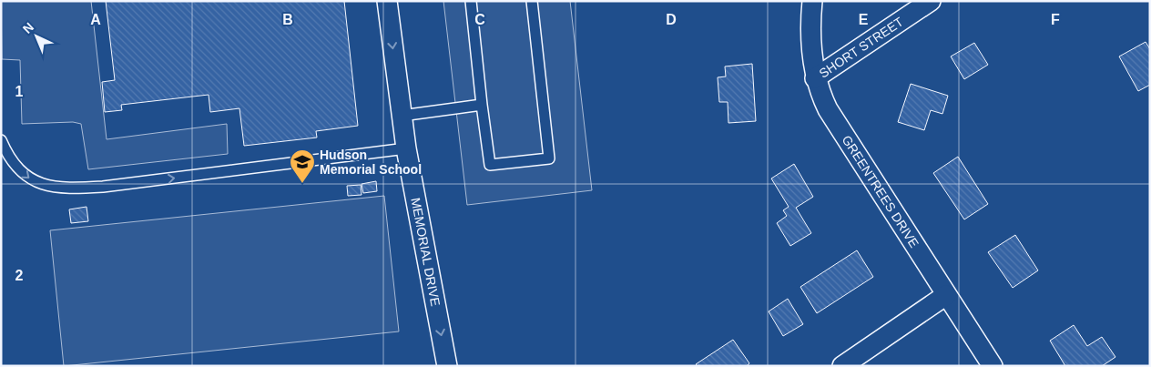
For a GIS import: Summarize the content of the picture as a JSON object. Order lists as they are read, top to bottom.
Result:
{
  "streets": {
    "street": ["SHORT STREET", "GREENTREES DRIVE", "MEMORIAL DRIVE"]
  },
  "crossings": [
    ["SHORT STREET", "GREENTREES DRIVE"]
  ],
  "one_way": ["MEMORIAL DRIVE"],
  "places": {
    "school or university": ["Hudson Memorial School"]
  },
  "north": "top left",
  "grid": {
    "columns": [
      "A",
      "B",
      "C",
      "D",
      "E",
      "F"
    ],
    "rows": ["1", "2"]
  }
}
